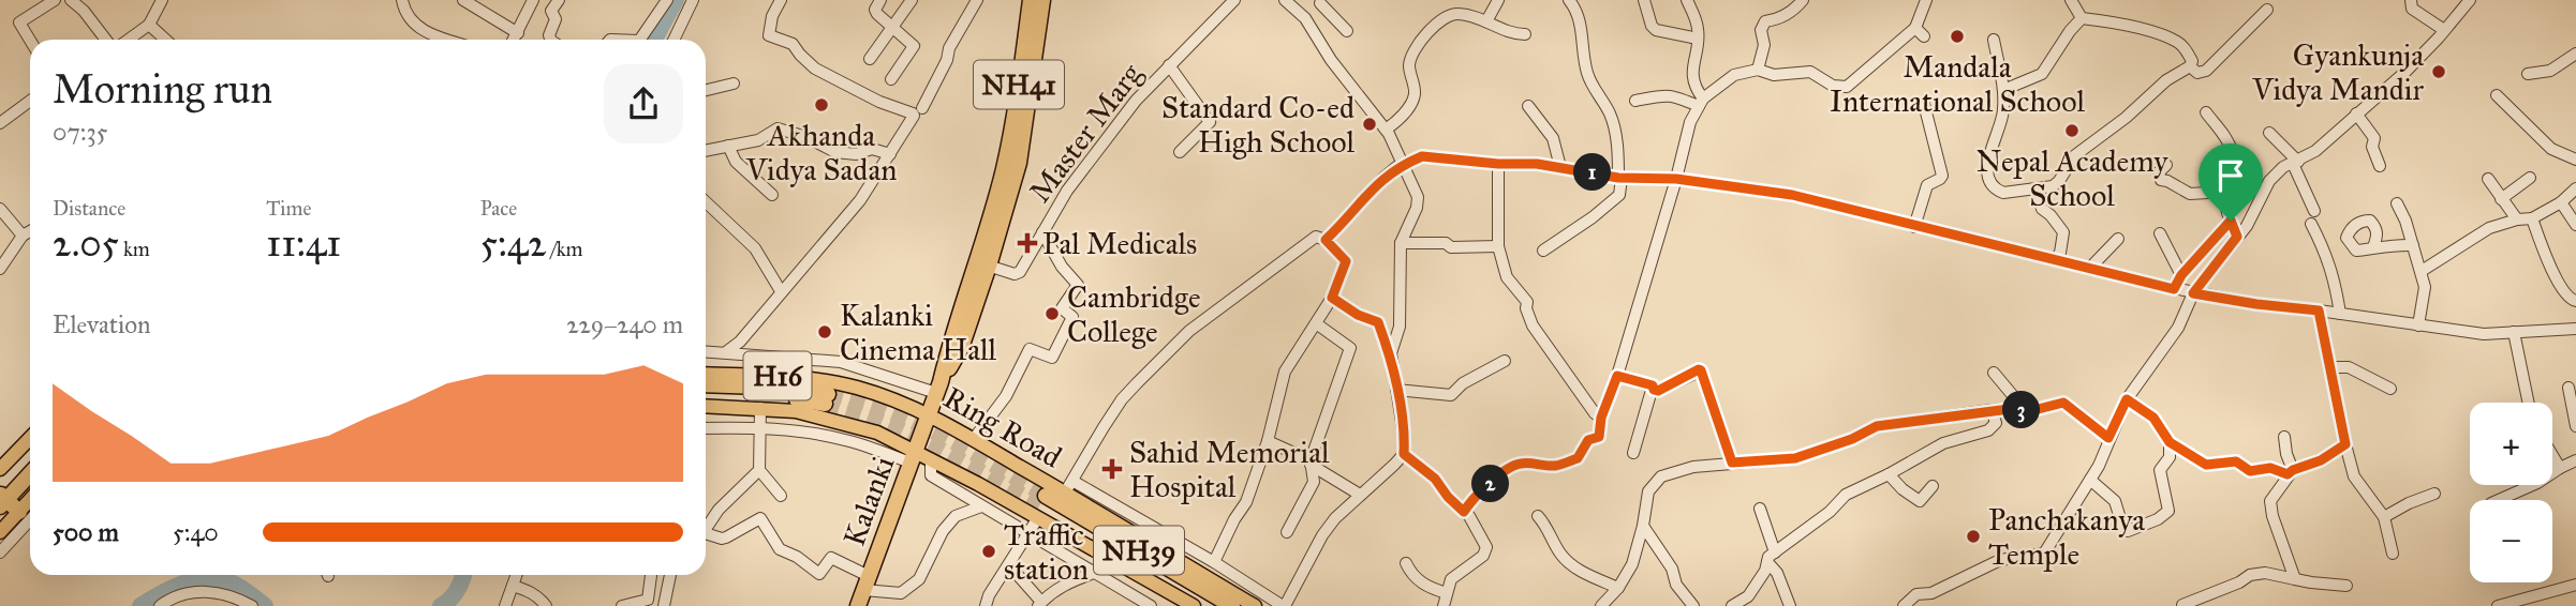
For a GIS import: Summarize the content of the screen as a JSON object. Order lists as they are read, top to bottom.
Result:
{
  "streets": {
    "highway": ["NH41", "Kalanki", "NH39"],
    "main road": ["H16", "Ring Road"],
    "street": ["Master Marg"]
  },
  "crossings": [
    ["NH41", "Master Marg"],
    ["NH41", "Ring Road"],
    ["NH41", "Kalanki"],
    ["Ring Road", "Kalanki"]
  ],
  "places": {
    "other": [
      "Mandala International School",
      "Gyankunja Vidya Mandir",
      "Akhanda Vidya Sadan",
      "Standard Co-ed High School",
      "Nepal Academy School",
      "Cambridge College",
      "Kalanki Cinema Hall",
      "Panchakanya Temple",
      "Traffic station"
    ],
    "health": ["Pal Medicals", "Sahid Memorial Hospital"]
  },
  "page": {
    "heading": ["Morning run", "07:35"],
    "pins": ["1", "3", "2"],
    "stats": [
      ["Distance", "2.05 km"],
      ["Time", "11:41"],
      ["Pace", "5:42 /km"]
    ],
    "chart": ["Elevation", "229–240 m"],
    "map_buttons": ["+", "−"],
    "list": [
      {
        "name": "500 m",
        "note": "5:40"
      }
    ]
  }
}
